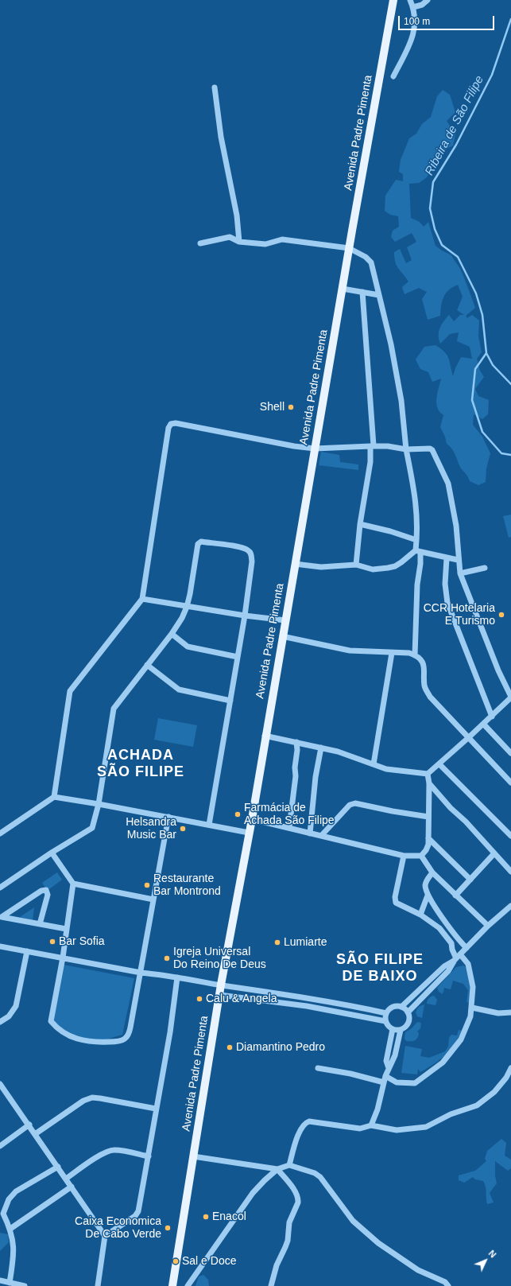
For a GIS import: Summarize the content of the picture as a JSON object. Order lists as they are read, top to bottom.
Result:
{
  "streets": {
    "main road": ["Avenida Padre Pimenta"]
  },
  "districts": ["ACHADA SÃO FILIPE", "SÃO FILIPE DE BAIXO"],
  "water": ["Ribeira de São Filipe"],
  "places": [
    "Shell",
    "CCR Hotelaria E Turismo",
    "Farmácia de Achada São Filipe",
    "Helsandra Music Bar",
    "Restaurante Bar Montrond",
    "Bar Sofia",
    "Lumiarte",
    "Igreja Universal Do Reino De Deus",
    "Calu & Angela",
    "Diamantino Pedro",
    "Enacol",
    "Caixa Economica De Cabo Verde",
    "Sal e Doce"
  ],
  "scale_bar": "100 m",
  "north": "top right"
}
